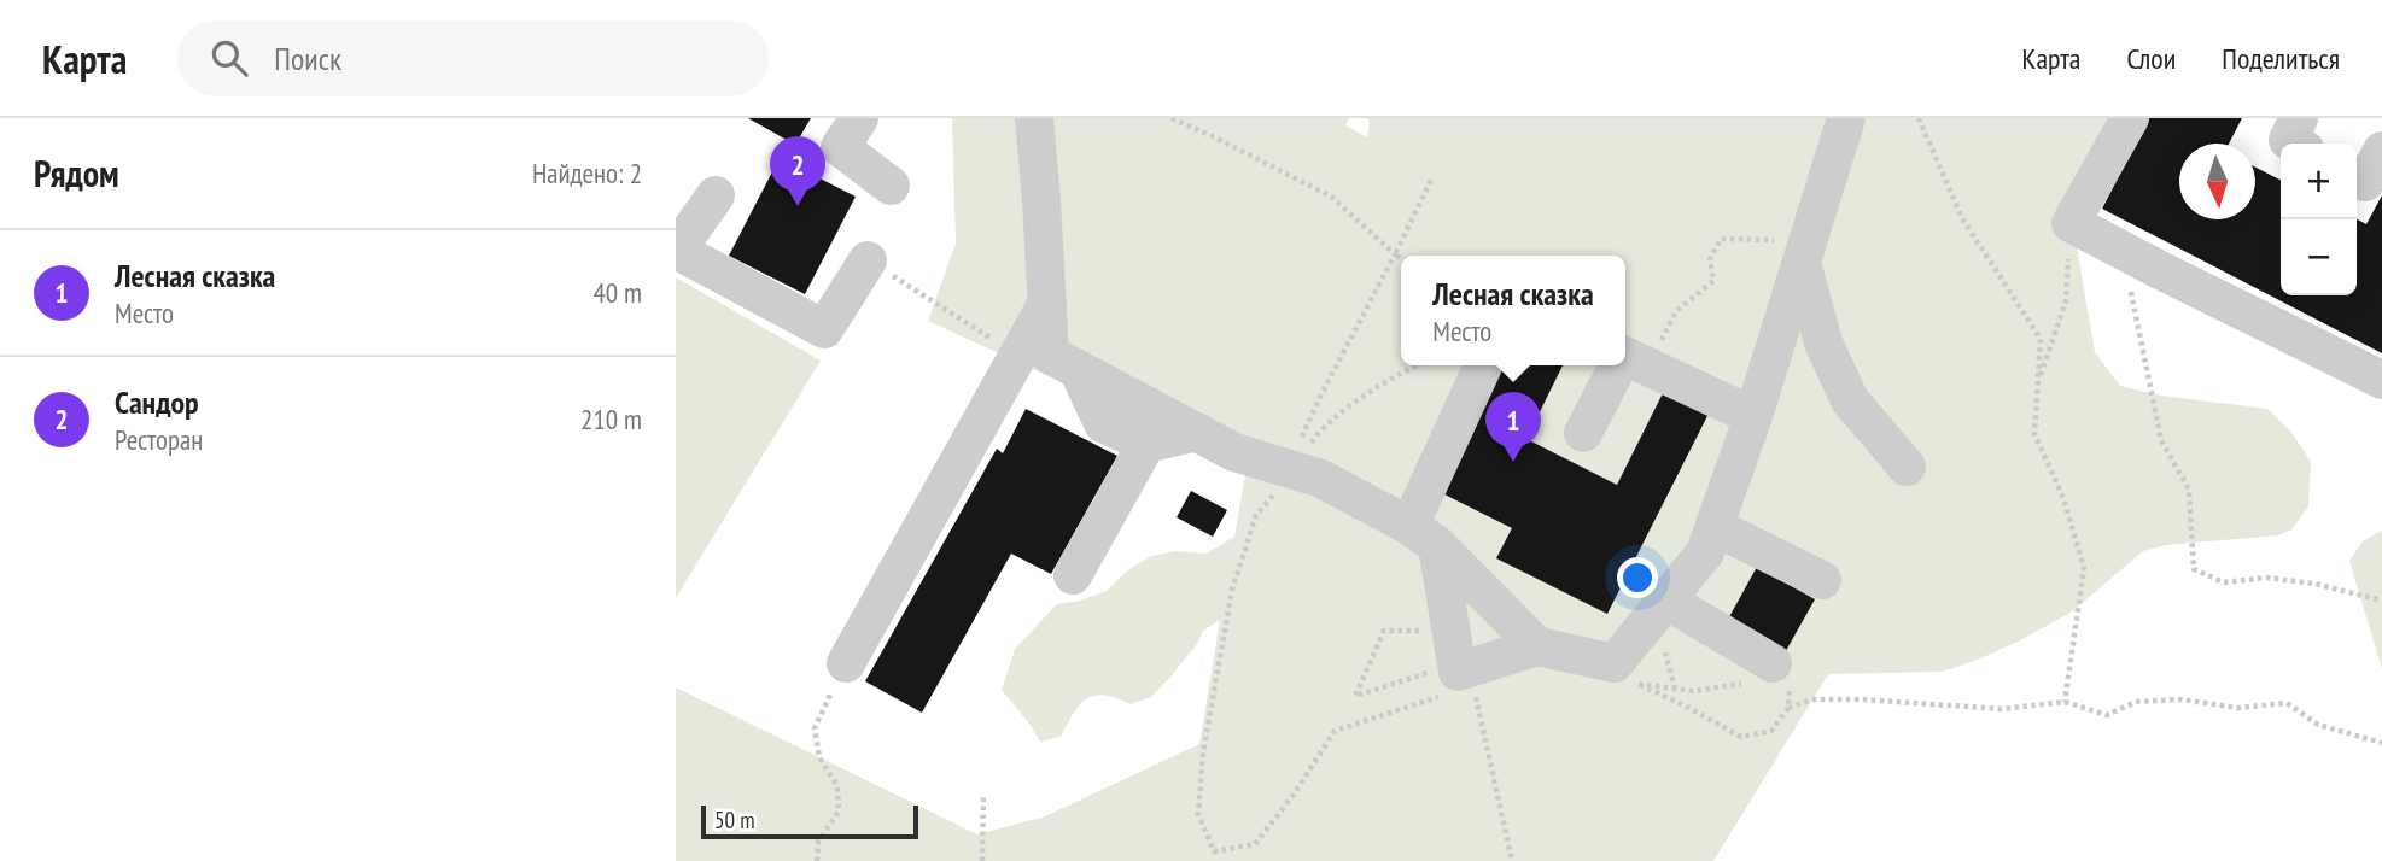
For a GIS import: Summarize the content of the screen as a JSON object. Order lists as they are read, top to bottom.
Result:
{
  "scale_bar": "50 m",
  "north": "bottom",
  "page": {
    "header": "Карта",
    "search": "Поиск",
    "nav": ["Карта", "Слои", "Поделиться"],
    "heading": ["Рядом", "Найдено: 2"],
    "pins": ["2", "1"],
    "map_buttons": ["+", "−"],
    "list": [
      {
        "mark": "1",
        "name": "Лесная сказка",
        "note": "Место",
        "value": "40 m"
      },
      {
        "mark": "2",
        "name": "Сандор",
        "note": "Ресторан",
        "value": "210 m"
      }
    ],
    "popup": ["Лесная сказка", "Место"],
    "scale": "50 m"
  }
}
